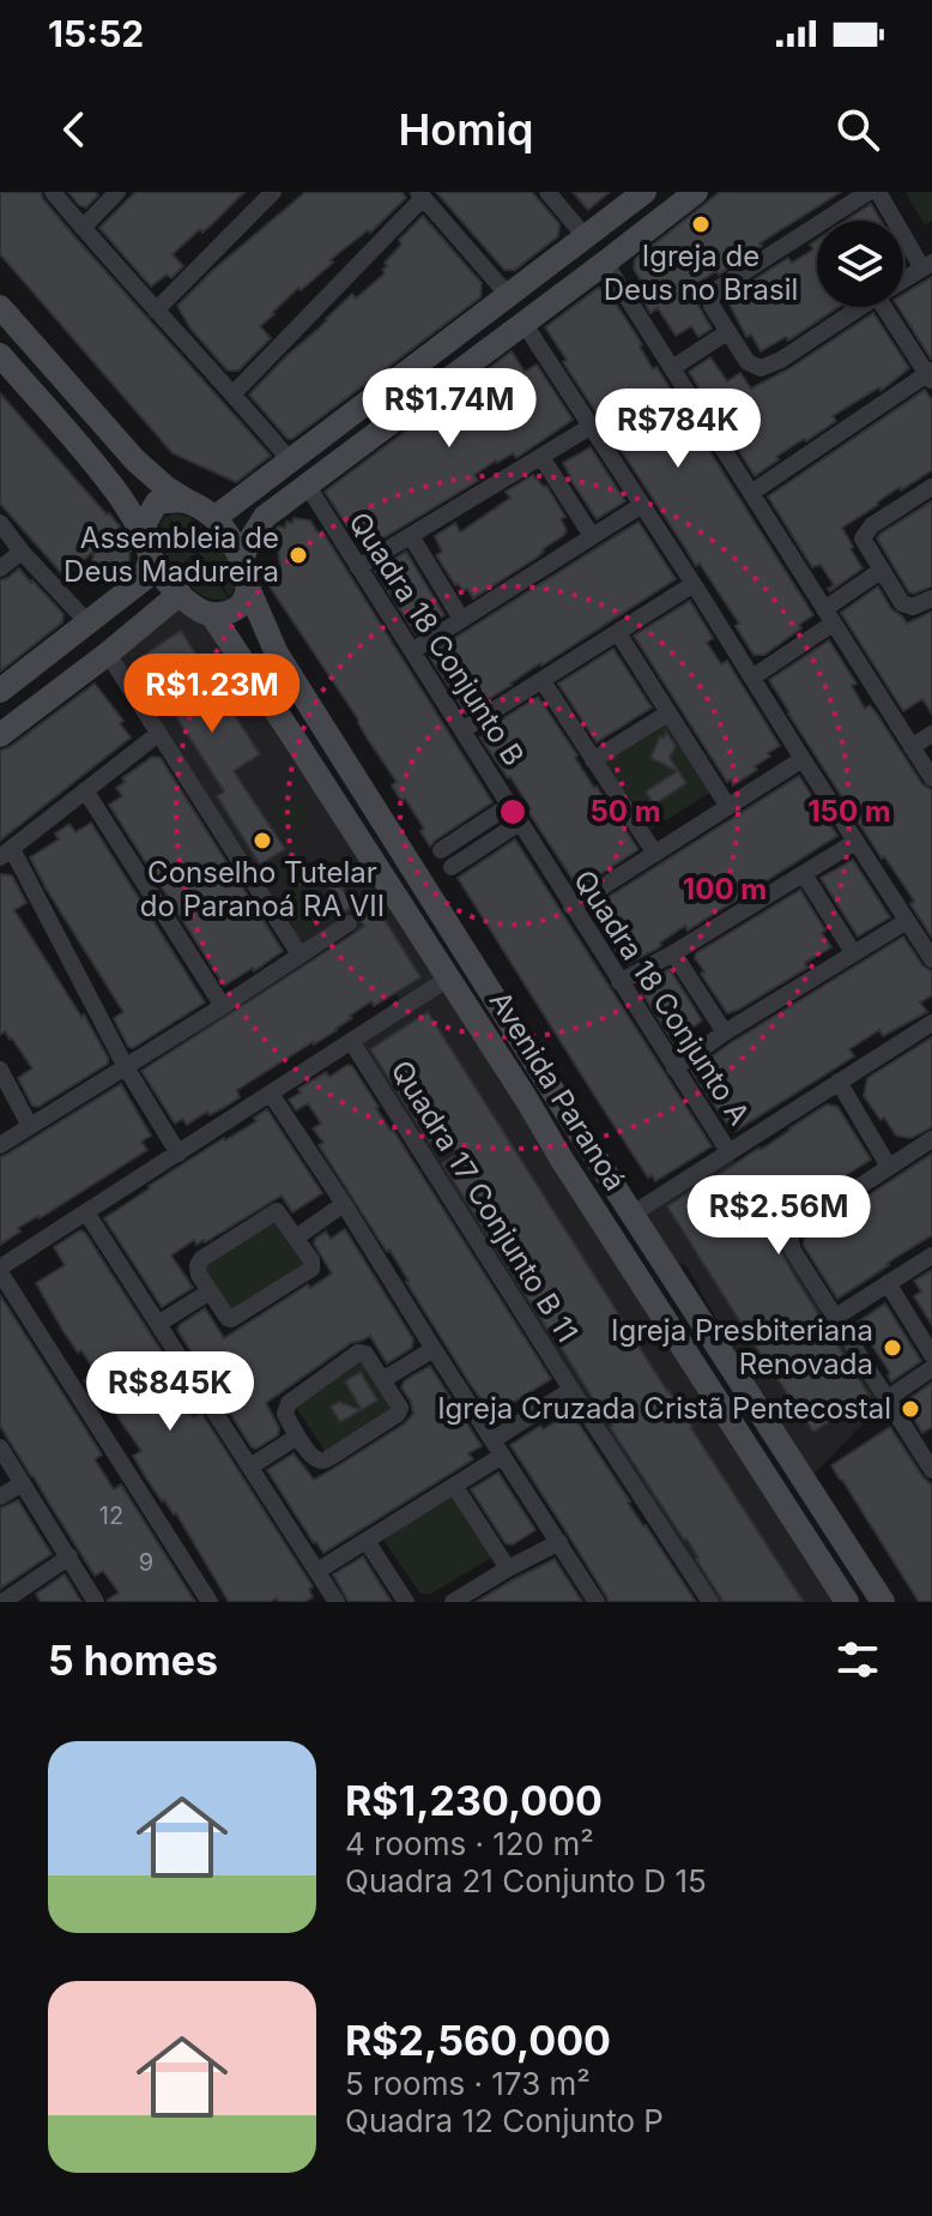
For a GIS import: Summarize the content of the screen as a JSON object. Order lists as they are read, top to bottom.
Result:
{
  "streets": {
    "street": [
      "Quadra 18 Conjunto B",
      "Quadra 18 Conjunto A",
      "Avenida Paranoá",
      "Quadra 17 Conjunto B 11"
    ]
  },
  "crossings": [
    ["Quadra 18 Conjunto B", "Quadra 18 Conjunto A"]
  ],
  "places": [
    "Igreja de Deus no Brasil",
    "Assembleia de Deus Madureira",
    "Conselho Tutelar do Paranoá RA VII",
    "Igreja Presbiteriana Renovada",
    "Igreja Cruzada Cristã Pentecostal"
  ],
  "house_numbers": ["12", "9"],
  "page": {
    "status": "15:52",
    "header": "Homiq",
    "price": [
      "R$1.74M",
      "R$784K",
      "R$1.23M",
      "R$2.56M",
      "R$845K"
    ],
    "heading": "5 homes",
    "list": [
      {
        "name": "R$1,230,000",
        "note": "4 rooms · 120 m² · Quadra 21 Conjunto D 15"
      },
      {
        "name": "R$2,560,000",
        "note": "5 rooms · 173 m² · Quadra 12 Conjunto P"
      }
    ]
  },
  "rings": ["50 m", "150 m", "100 m"]
}
